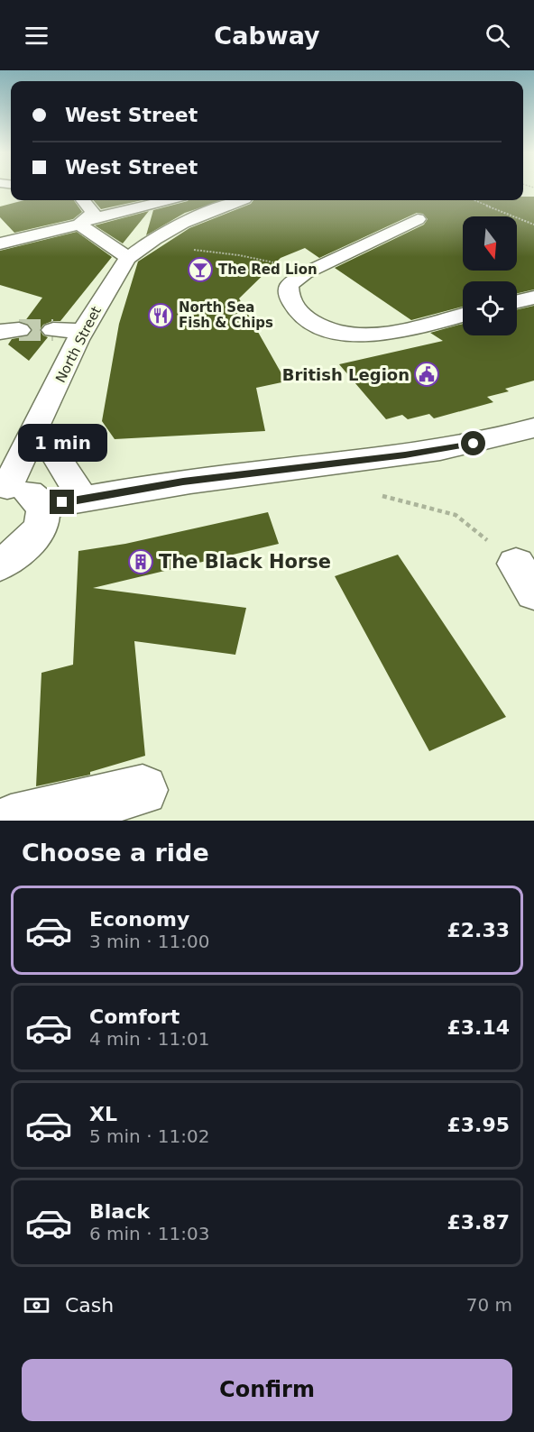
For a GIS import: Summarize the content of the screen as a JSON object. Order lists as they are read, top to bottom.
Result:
{
  "streets": {
    "street": ["North Street"]
  },
  "places": {
    "bar": ["The Red Lion"],
    "restaurant": ["North Sea Fish & Chips"],
    "public building": ["British Legion"],
    "building": ["The Black Horse"]
  },
  "north": "bottom",
  "page": {
    "header": "Cabway",
    "banner": ["West Street", "West Street"],
    "bubble": "1 min",
    "heading": "Choose a ride",
    "list": [
      {
        "name": "Economy",
        "note": "3 min · 11:00",
        "value": "£2.33"
      },
      {
        "name": "Comfort",
        "note": "4 min · 11:01",
        "value": "£3.14"
      },
      {
        "name": "XL",
        "note": "5 min · 11:02",
        "value": "£3.95"
      },
      {
        "name": "Black",
        "note": "6 min · 11:03",
        "value": "£3.87"
      }
    ],
    "pay": ["Cash", "70 m"],
    "buttons": "Confirm"
  }
}
